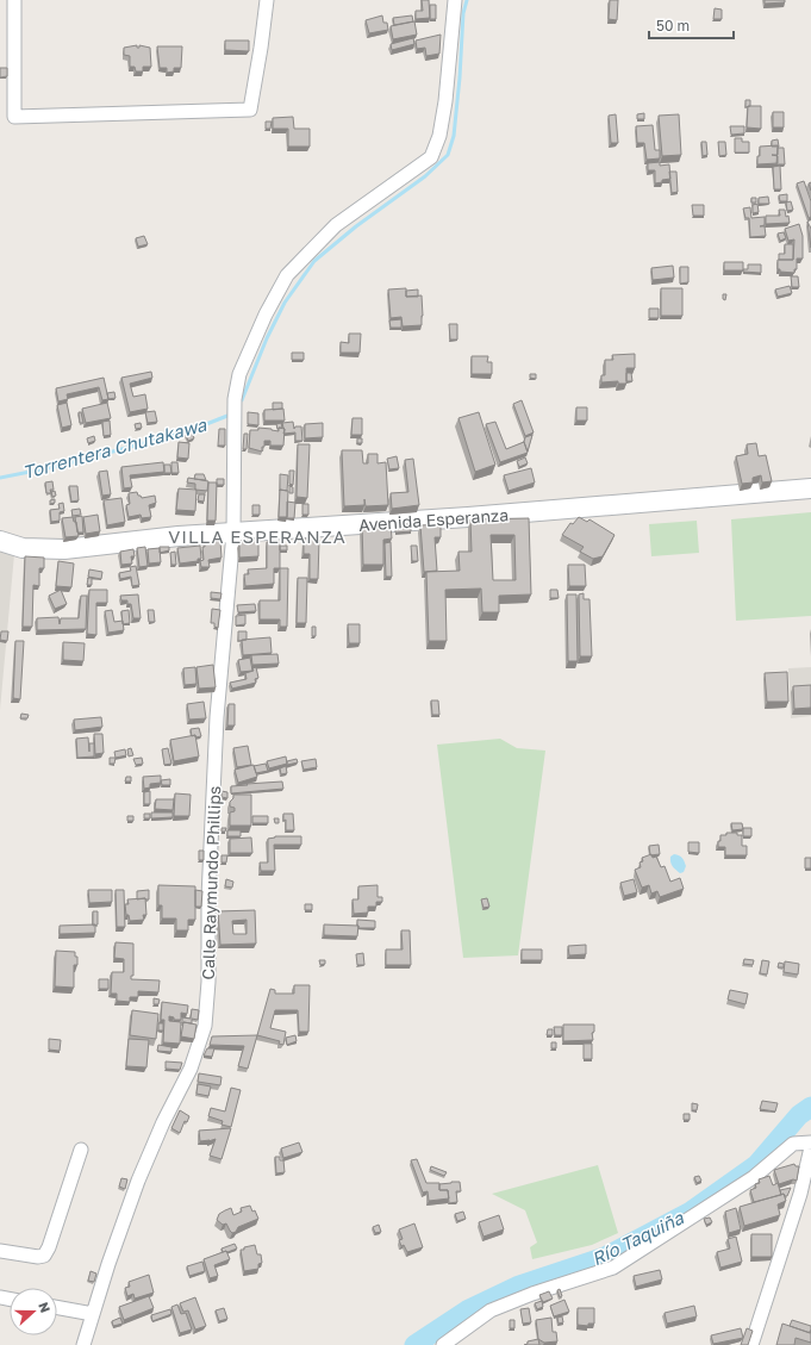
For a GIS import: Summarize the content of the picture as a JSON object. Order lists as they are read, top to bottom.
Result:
{
  "streets": {
    "main road": ["Avenida Esperanza"],
    "street": ["Calle Raymundo Phillips"]
  },
  "crossings": [
    ["Avenida Esperanza", "Calle Raymundo Phillips"]
  ],
  "districts": ["VILLA ESPERANZA"],
  "water": ["Torrentera Chutakawa", "Río Taquiña"],
  "scale_bar": "50 m",
  "north": "right"
}
